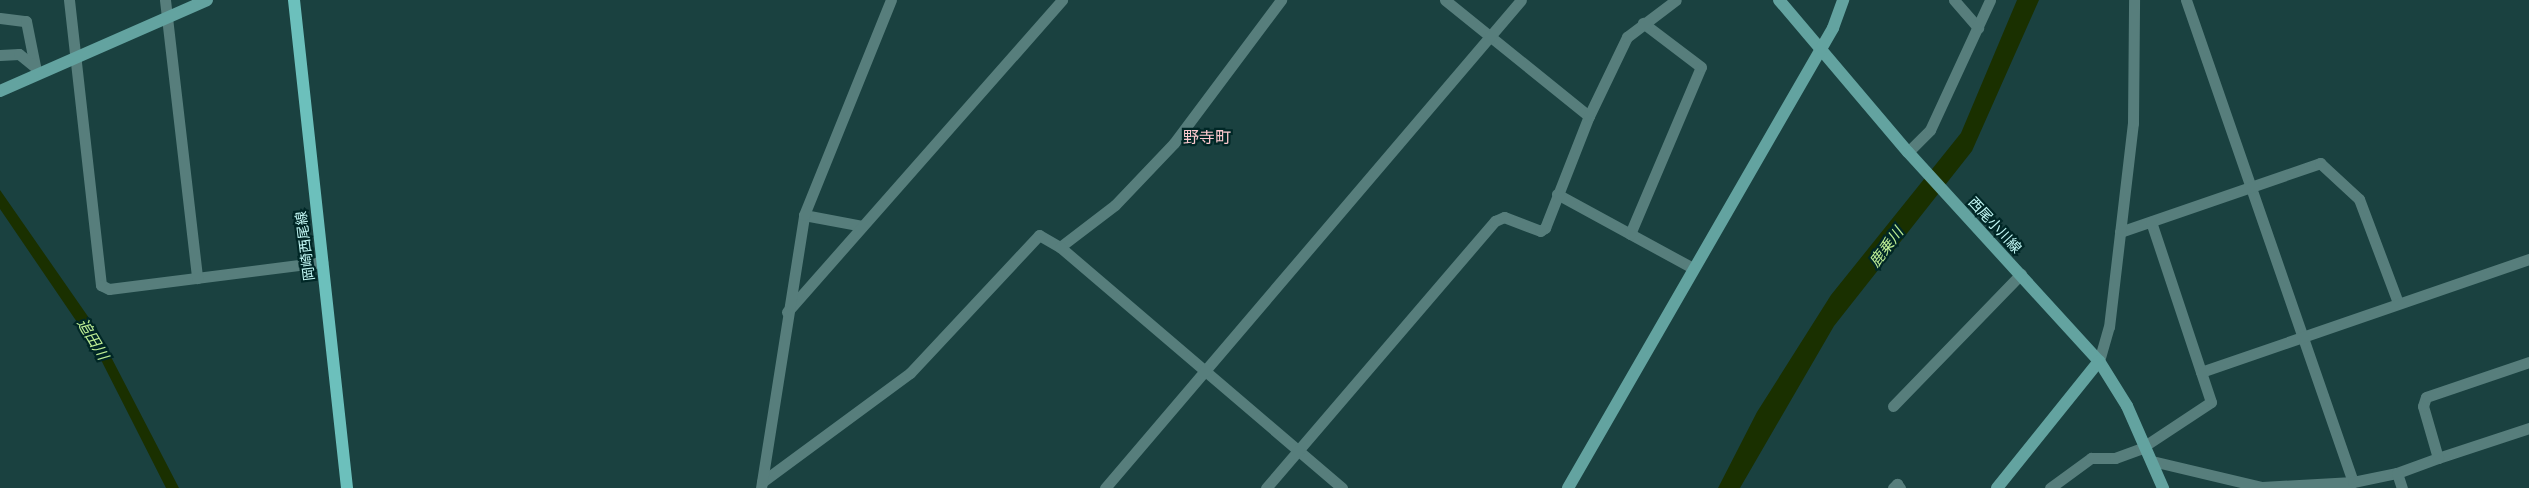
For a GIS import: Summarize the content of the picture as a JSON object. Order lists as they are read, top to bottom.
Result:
{
  "streets": {
    "main road": ["岡崎西尾線"],
    "street": ["西尾小川線"]
  },
  "districts": ["野寺町"],
  "water": ["鹿乗川", "追田川"]
}
